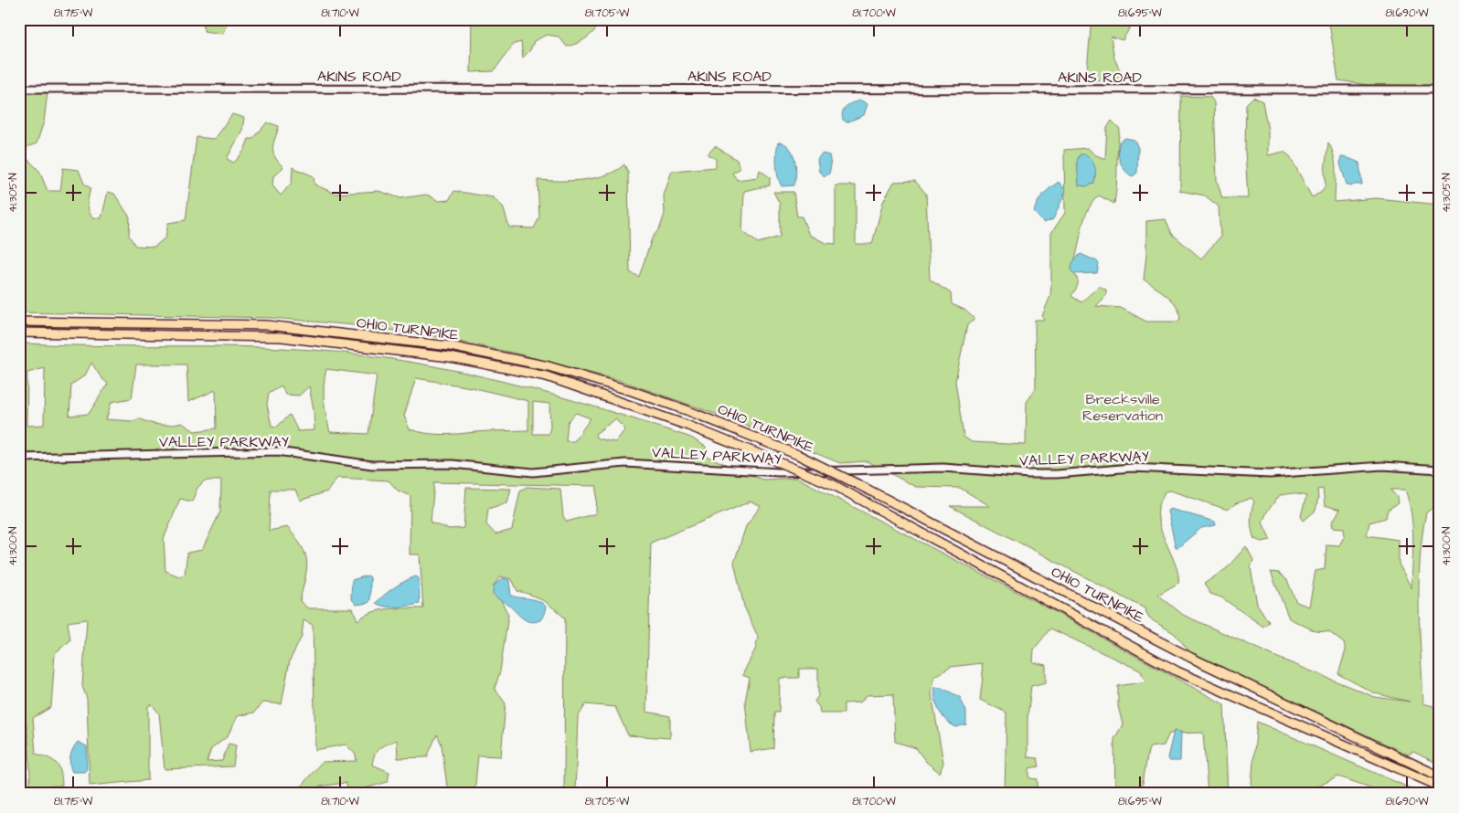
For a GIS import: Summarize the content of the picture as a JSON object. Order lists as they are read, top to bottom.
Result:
{
  "streets": {
    "highway": ["OHIO TURNPIKE"],
    "street": ["AKINS ROAD", "VALLEY PARKWAY"]
  },
  "parks": ["Brecksville Reservation"],
  "coordinates": [
    "81.715°W",
    "81.710°W",
    "81.705°W",
    "81.700°W",
    "81.695°W",
    "81.690°W",
    "41.305°N",
    "41.300°N"
  ]
}
